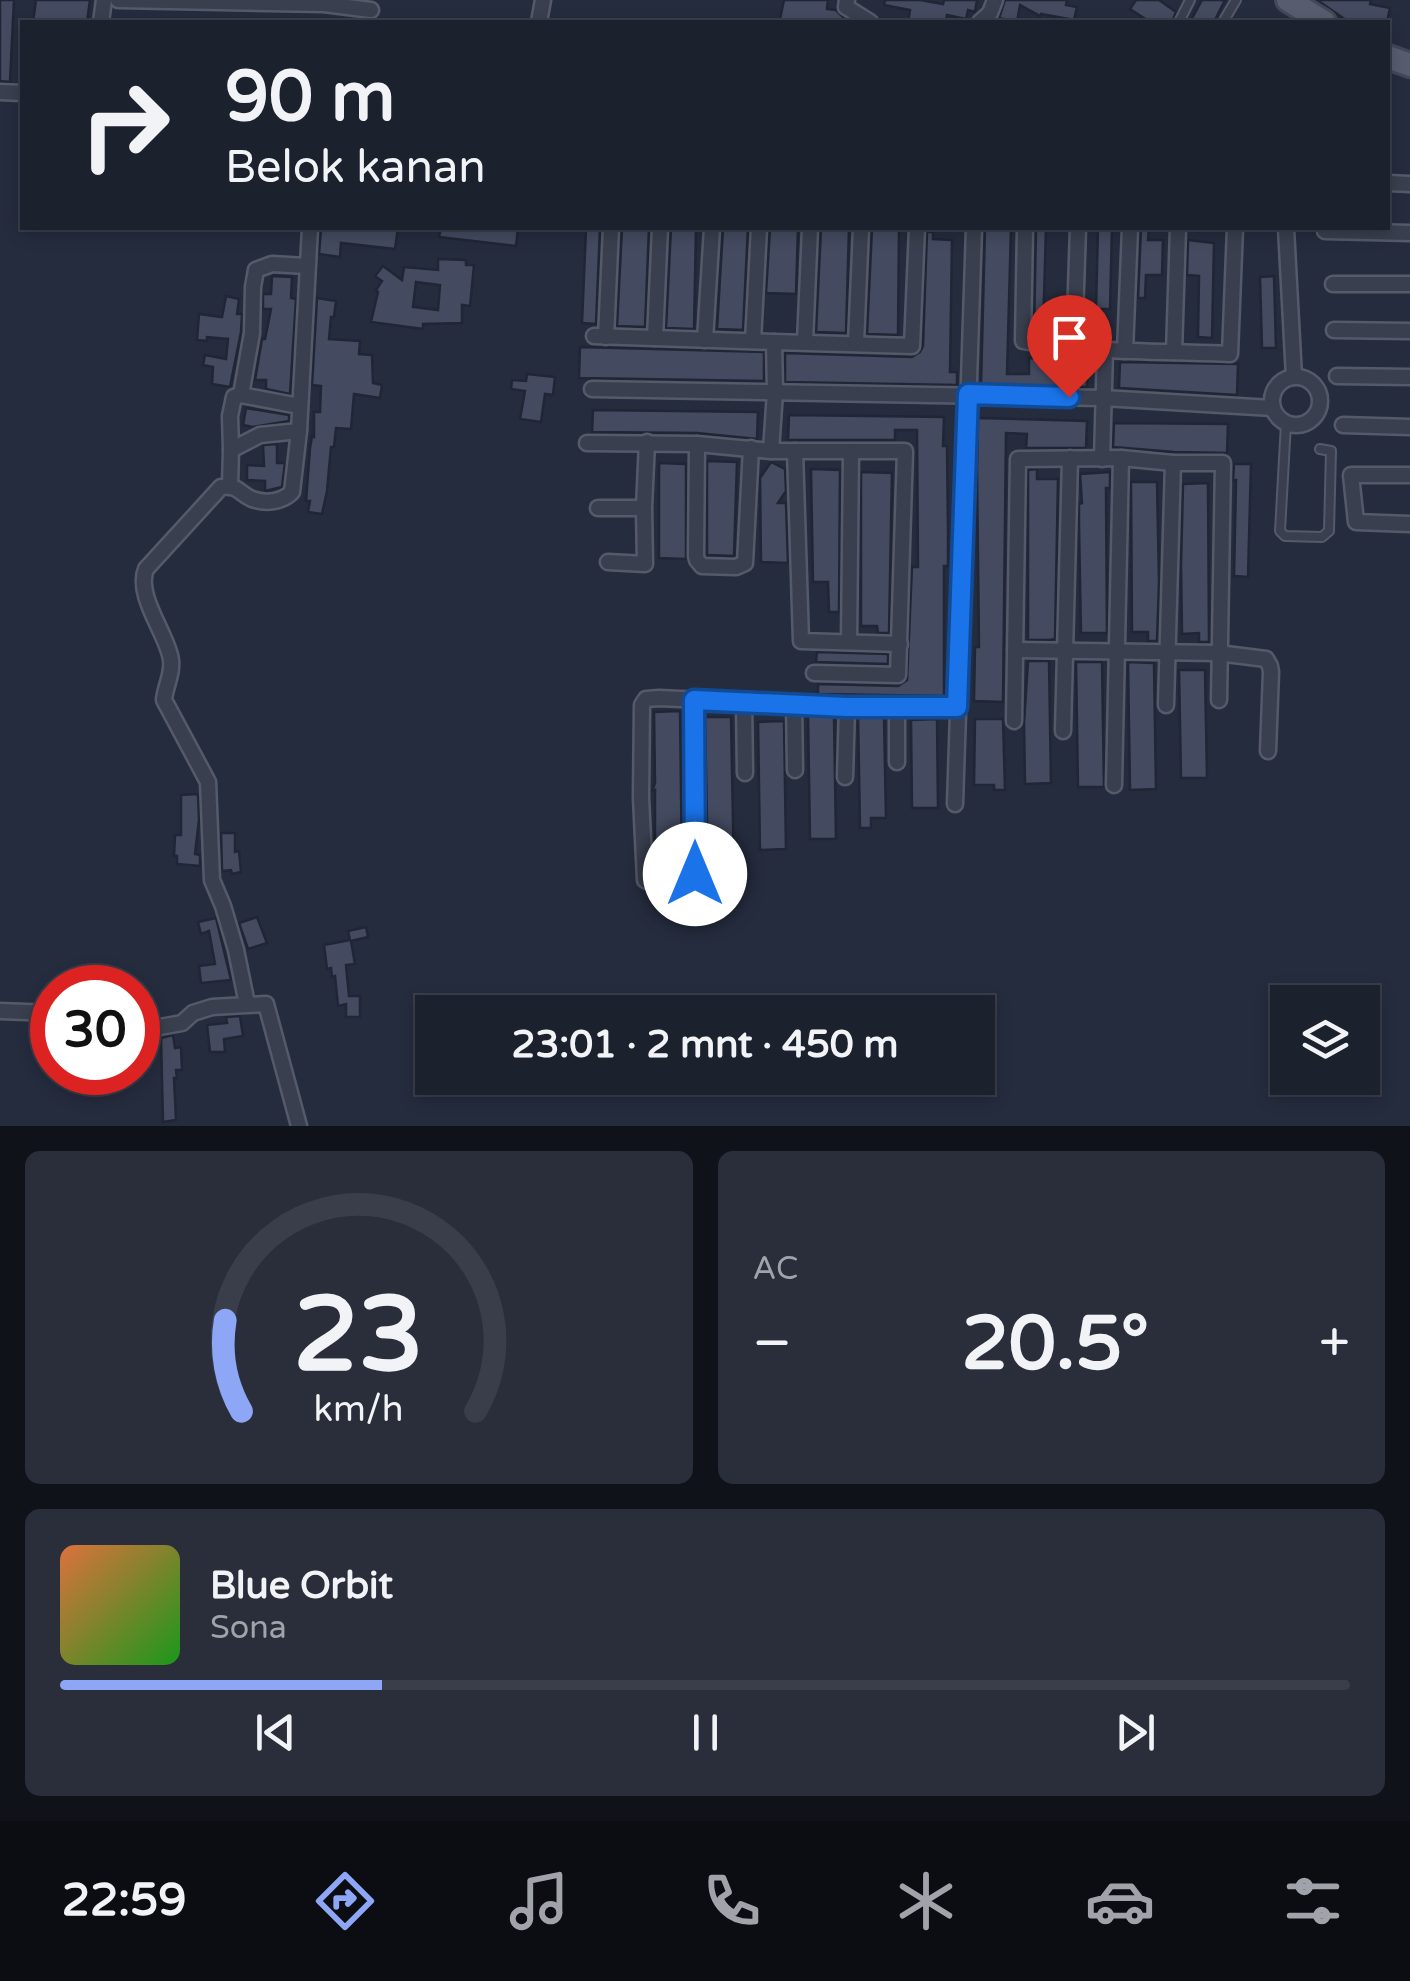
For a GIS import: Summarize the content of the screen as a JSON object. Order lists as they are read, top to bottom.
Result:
{
  "page": {
    "turn": ["90 m", "Belok kanan"],
    "limit": "30",
    "trip": "23:01 · 2 mnt · 450 m",
    "tile": "AC",
    "heat": ["−", "20.5°", "+"],
    "song": ["Blue Orbit", "Sona"],
    "tabs": "22:59",
    "gauge": ["23", "km/h"]
  }
}
